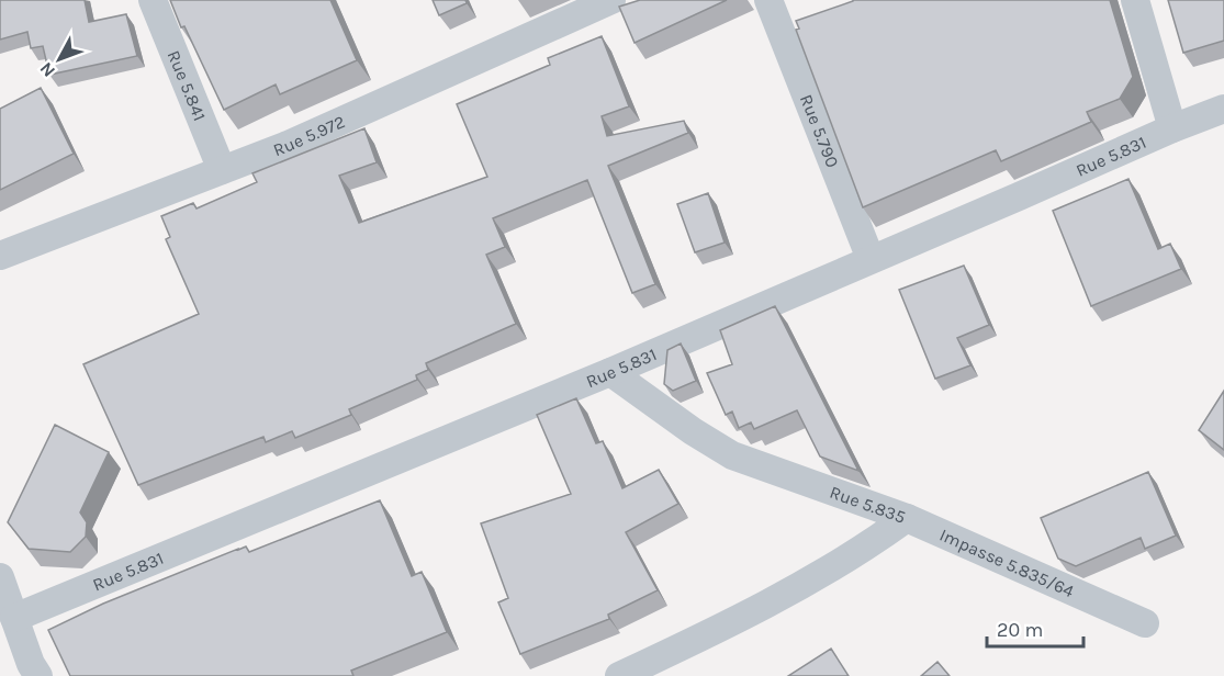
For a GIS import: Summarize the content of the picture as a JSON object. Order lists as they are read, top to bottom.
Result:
{
  "streets": {
    "street": [
      "Rue 5.841",
      "Rue 5.790",
      "Rue 5.972",
      "Rue 5.831",
      "Rue 5.835",
      "Impasse 5.835/64"
    ]
  },
  "crossings": [
    ["Rue 5.841", "Rue 5.972"],
    ["Rue 5.790", "Rue 5.831"],
    ["Rue 5.831", "Rue 5.835"],
    ["Rue 5.835", "Impasse 5.835/64"]
  ],
  "scale_bar": "20 m",
  "north": "bottom left"
}
